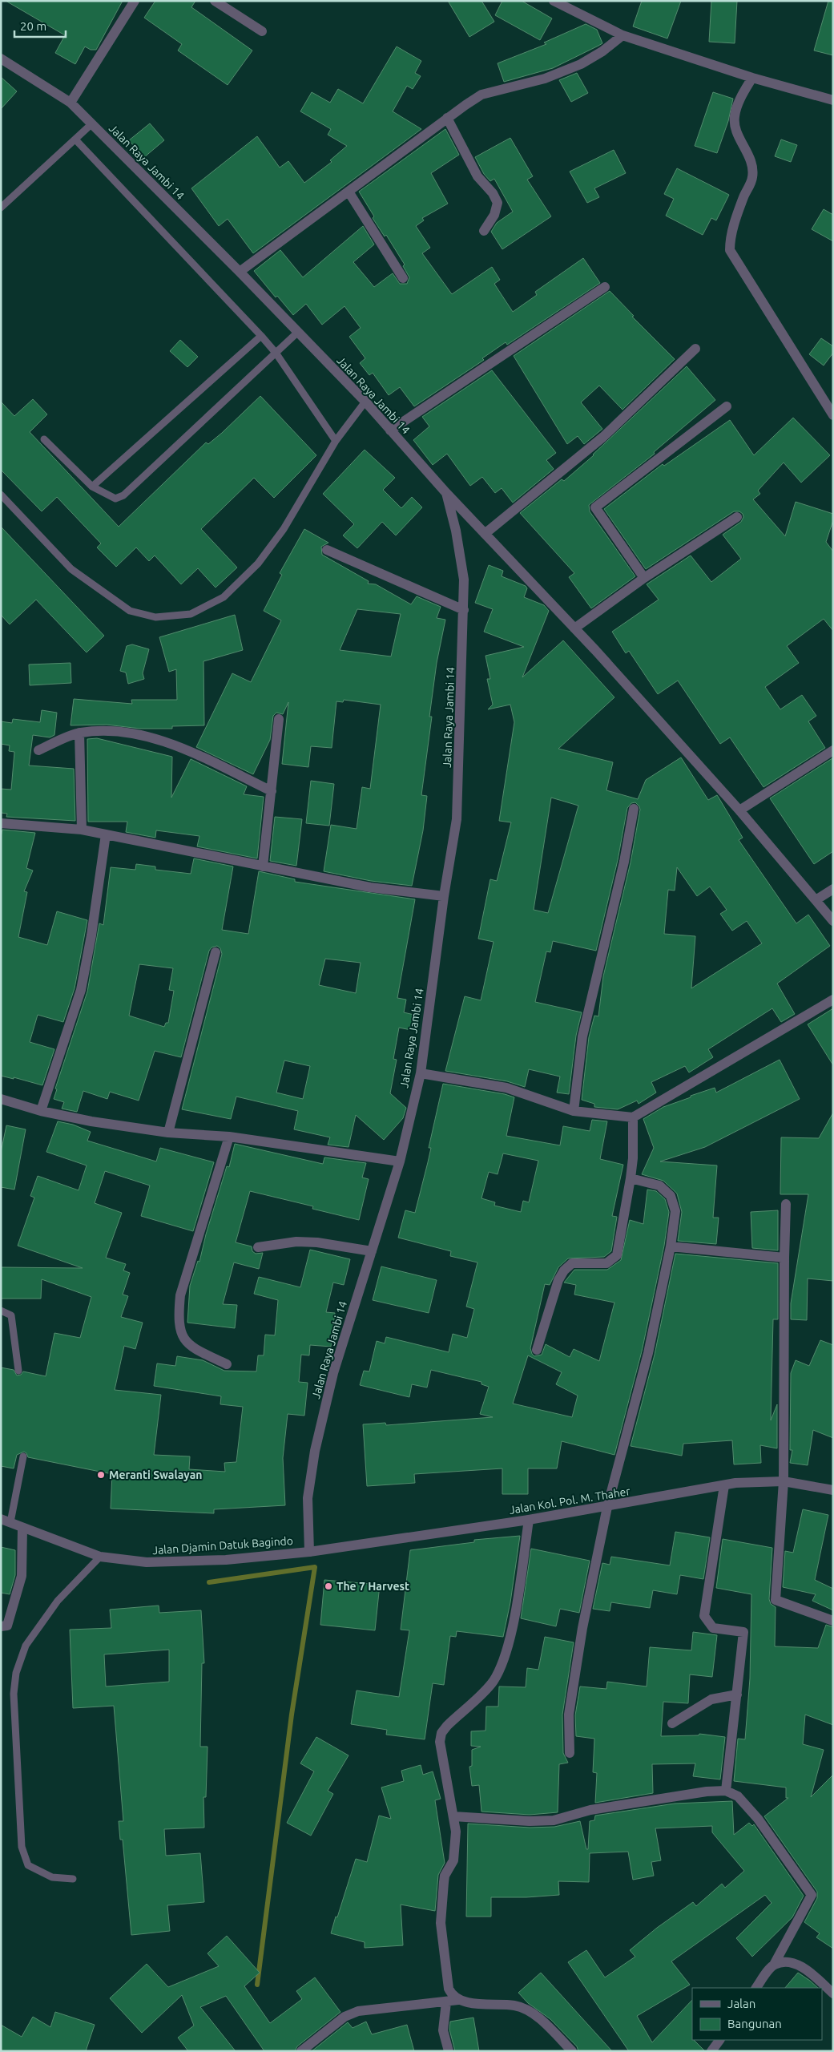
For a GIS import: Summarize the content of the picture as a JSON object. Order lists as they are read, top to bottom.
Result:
{
  "streets": {
    "street": ["Jalan Raya Jambi 14", "Jalan Kol. Pol. M. Thaher", "Jalan Djamin Datuk Bagindo"]
  },
  "crossings": [
    ["Jalan Raya Jambi 14", "Jalan Kol. Pol. M. Thaher"],
    ["Jalan Raya Jambi 14", "Jalan Djamin Datuk Bagindo"],
    ["Jalan Kol. Pol. M. Thaher", "Jalan Djamin Datuk Bagindo"]
  ],
  "places": ["Meranti Swalayan", "The 7 Harvest"],
  "legend": ["Jalan", "Bangunan"],
  "scale_bar": "20 m"
}
